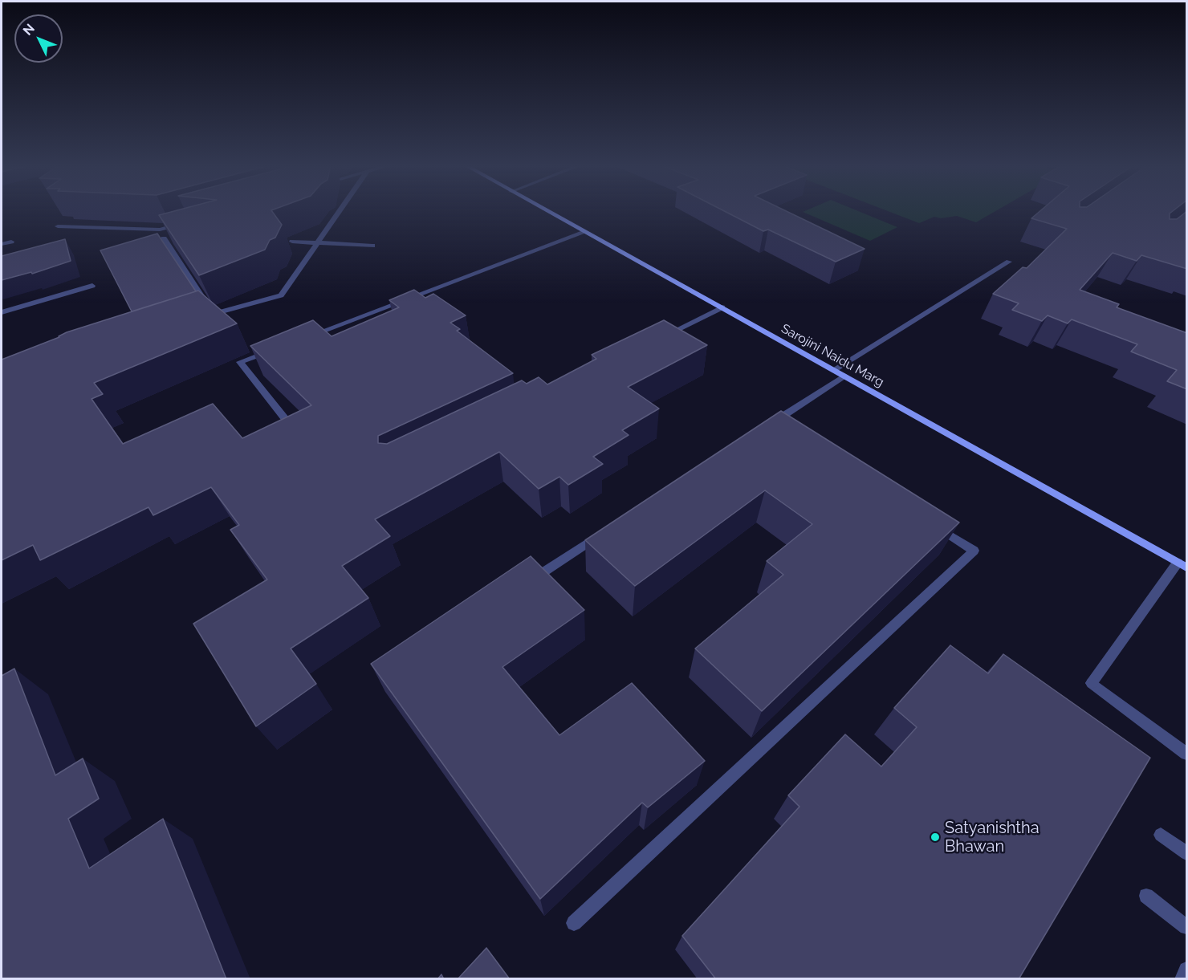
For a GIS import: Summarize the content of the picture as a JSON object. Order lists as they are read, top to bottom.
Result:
{
  "streets": {
    "main road": ["Sarojini Naidu Marg"]
  },
  "places": ["Satyanishtha Bhawan"],
  "north": "top left"
}
